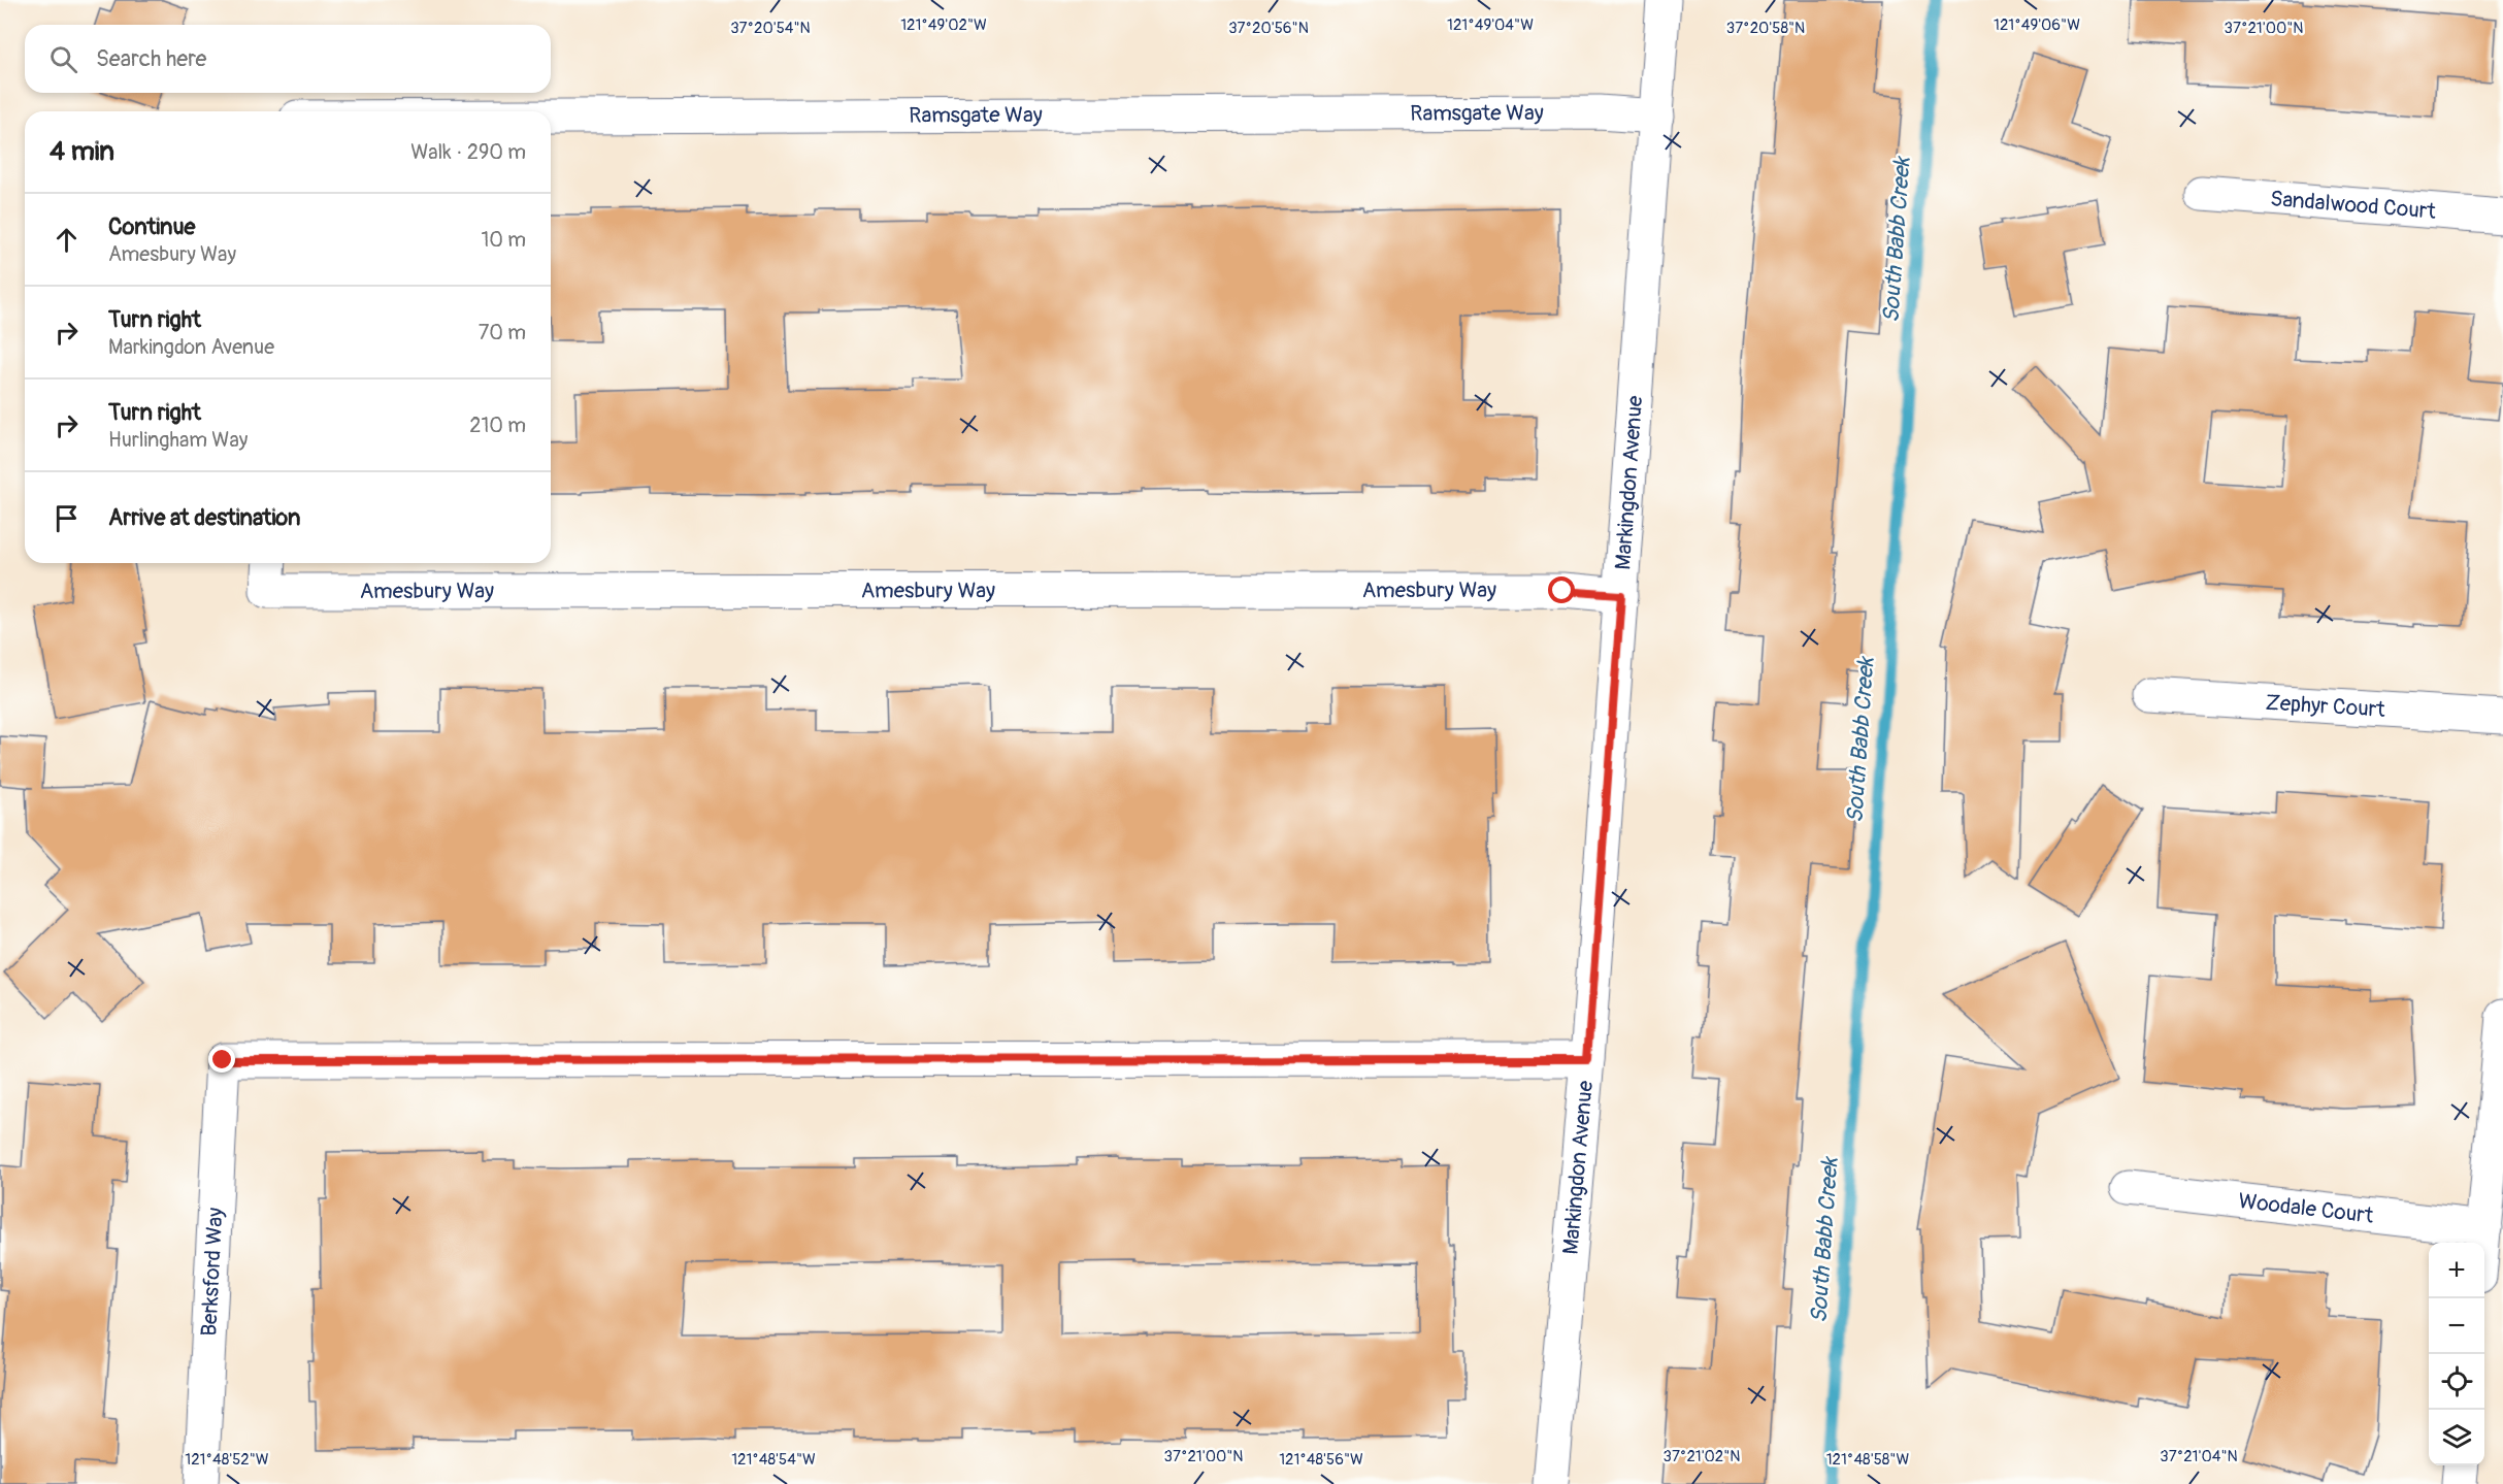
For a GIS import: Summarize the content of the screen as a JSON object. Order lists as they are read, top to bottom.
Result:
{
  "streets": {
    "street": [
      "Ramsgate Way",
      "Sandalwood Court",
      "Markingdon Avenue",
      "Amesbury Way",
      "Zephyr Court",
      "Woodale Court",
      "Berksford Way"
    ]
  },
  "crossings": [
    ["Ramsgate Way", "Markingdon Avenue"],
    ["Markingdon Avenue", "Amesbury Way"],
    ["Markingdon Avenue", "Berksford Way"]
  ],
  "water": ["South Babb Creek"],
  "page": {
    "search": "Search here",
    "heading": ["4 min", "Walk · 290 m"],
    "list": [
      ["Continue", "Amesbury Way", "10 m"],
      ["Turn right", "Markingdon Avenue", "70 m"],
      ["Turn right", "Hurlingham Way", "210 m"],
      "Arrive at destination"
    ],
    "map_buttons": ["+", "−"]
  },
  "coordinates": [
    "121°49'06\"W",
    "121°49'02\"W",
    "121°49'04\"W",
    "37°20'54\"N",
    "37°20'56\"N",
    "37°20'58\"N",
    "37°21'00\"N",
    "37°21'02\"N",
    "37°21'04\"N",
    "121°48'52\"W",
    "121°48'54\"W",
    "121°48'56\"W",
    "121°48'58\"W"
  ]
}
